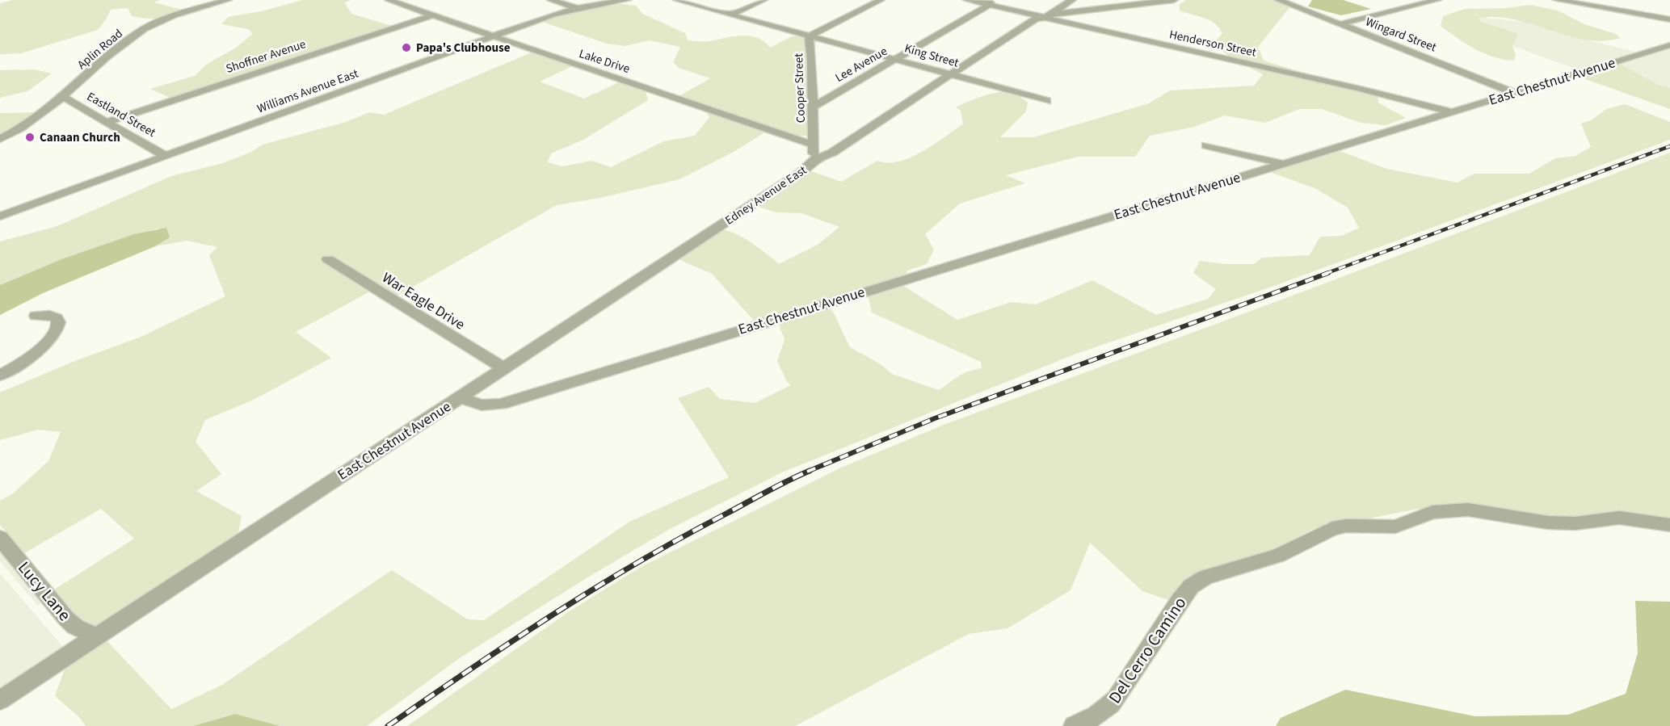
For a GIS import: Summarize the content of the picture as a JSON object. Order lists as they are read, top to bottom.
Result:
{
  "streets": {
    "street": [
      "Wingard Street",
      "Henderson Street",
      "Aplin Road",
      "King Street",
      "Shoffner Avenue",
      "Lake Drive",
      "Lee Avenue",
      "East Chestnut Avenue",
      "Cooper Street",
      "Williams Avenue East",
      "Eastland Street",
      "Edney Avenue East",
      "War Eagle Drive",
      "Lucy Lane",
      "Del Cerro Camino"
    ]
  },
  "crossings": [
    ["Wingard Street", "East Chestnut Avenue"],
    ["Henderson Street", "Lee Avenue"],
    ["Henderson Street", "East Chestnut Avenue"],
    ["Henderson Street", "Edney Avenue East"],
    ["Aplin Road", "Eastland Street"],
    ["King Street", "Lee Avenue"],
    ["King Street", "Cooper Street"],
    ["King Street", "Edney Avenue East"],
    ["Shoffner Avenue", "Lake Drive"],
    ["Shoffner Avenue", "Eastland Street"],
    ["Lake Drive", "Cooper Street"],
    ["Lake Drive", "Williams Avenue East"],
    ["Lee Avenue", "Cooper Street"],
    ["East Chestnut Avenue", "Edney Avenue East"],
    ["East Chestnut Avenue", "Lucy Lane"],
    ["Cooper Street", "Edney Avenue East"],
    ["Williams Avenue East", "Eastland Street"],
    ["Edney Avenue East", "War Eagle Drive"]
  ],
  "places": ["Papa's Clubhouse", "Canaan Church"]
}
